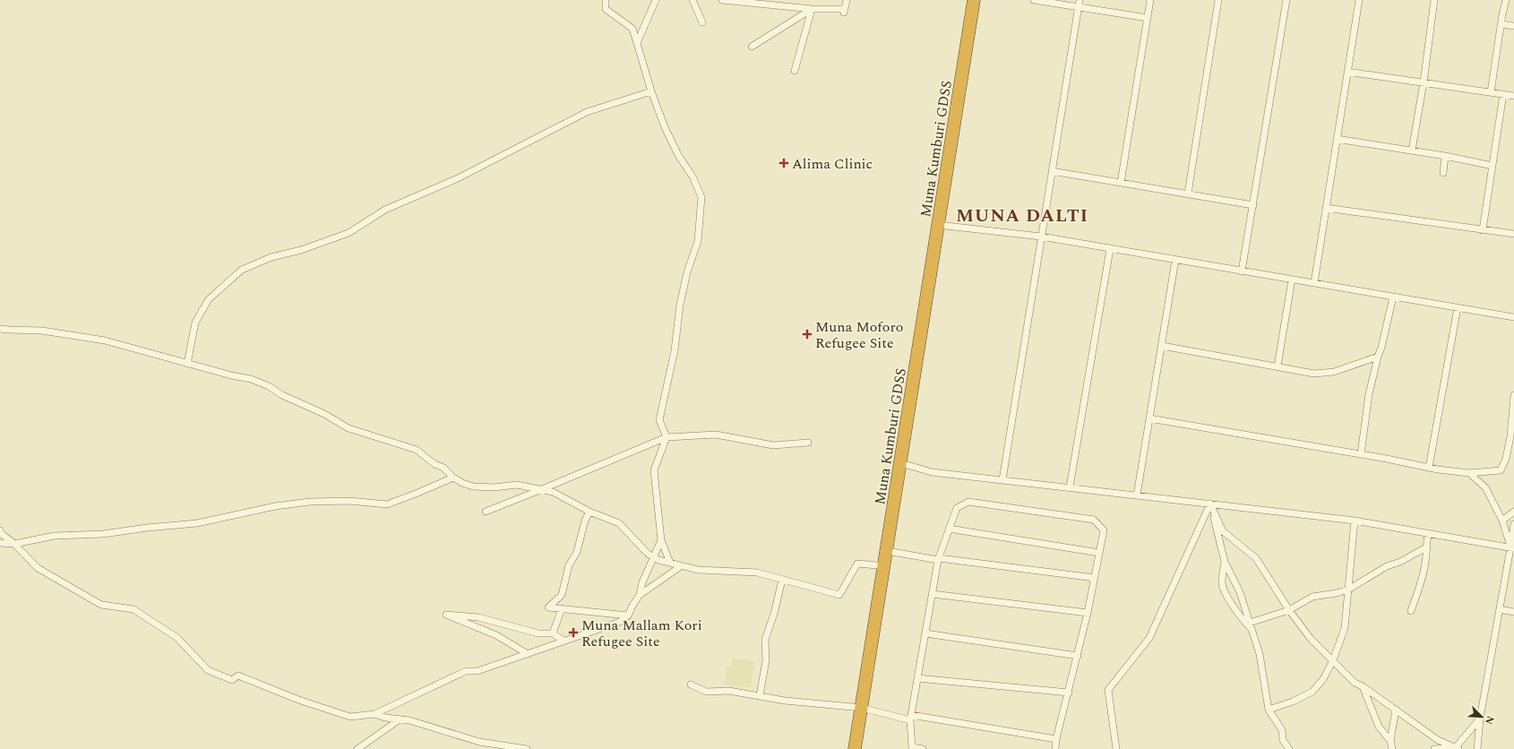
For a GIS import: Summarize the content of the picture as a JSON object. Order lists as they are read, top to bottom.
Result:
{
  "streets": {
    "highway": ["Muna Kumburi GDSS"]
  },
  "districts": ["MUNA DALTI"],
  "places": {
    "health": ["Alima Clinic", "Muna Moforo Refugee Site", "Muna Mallam Kori Refugee Site"]
  },
  "north": "bottom right"
}
